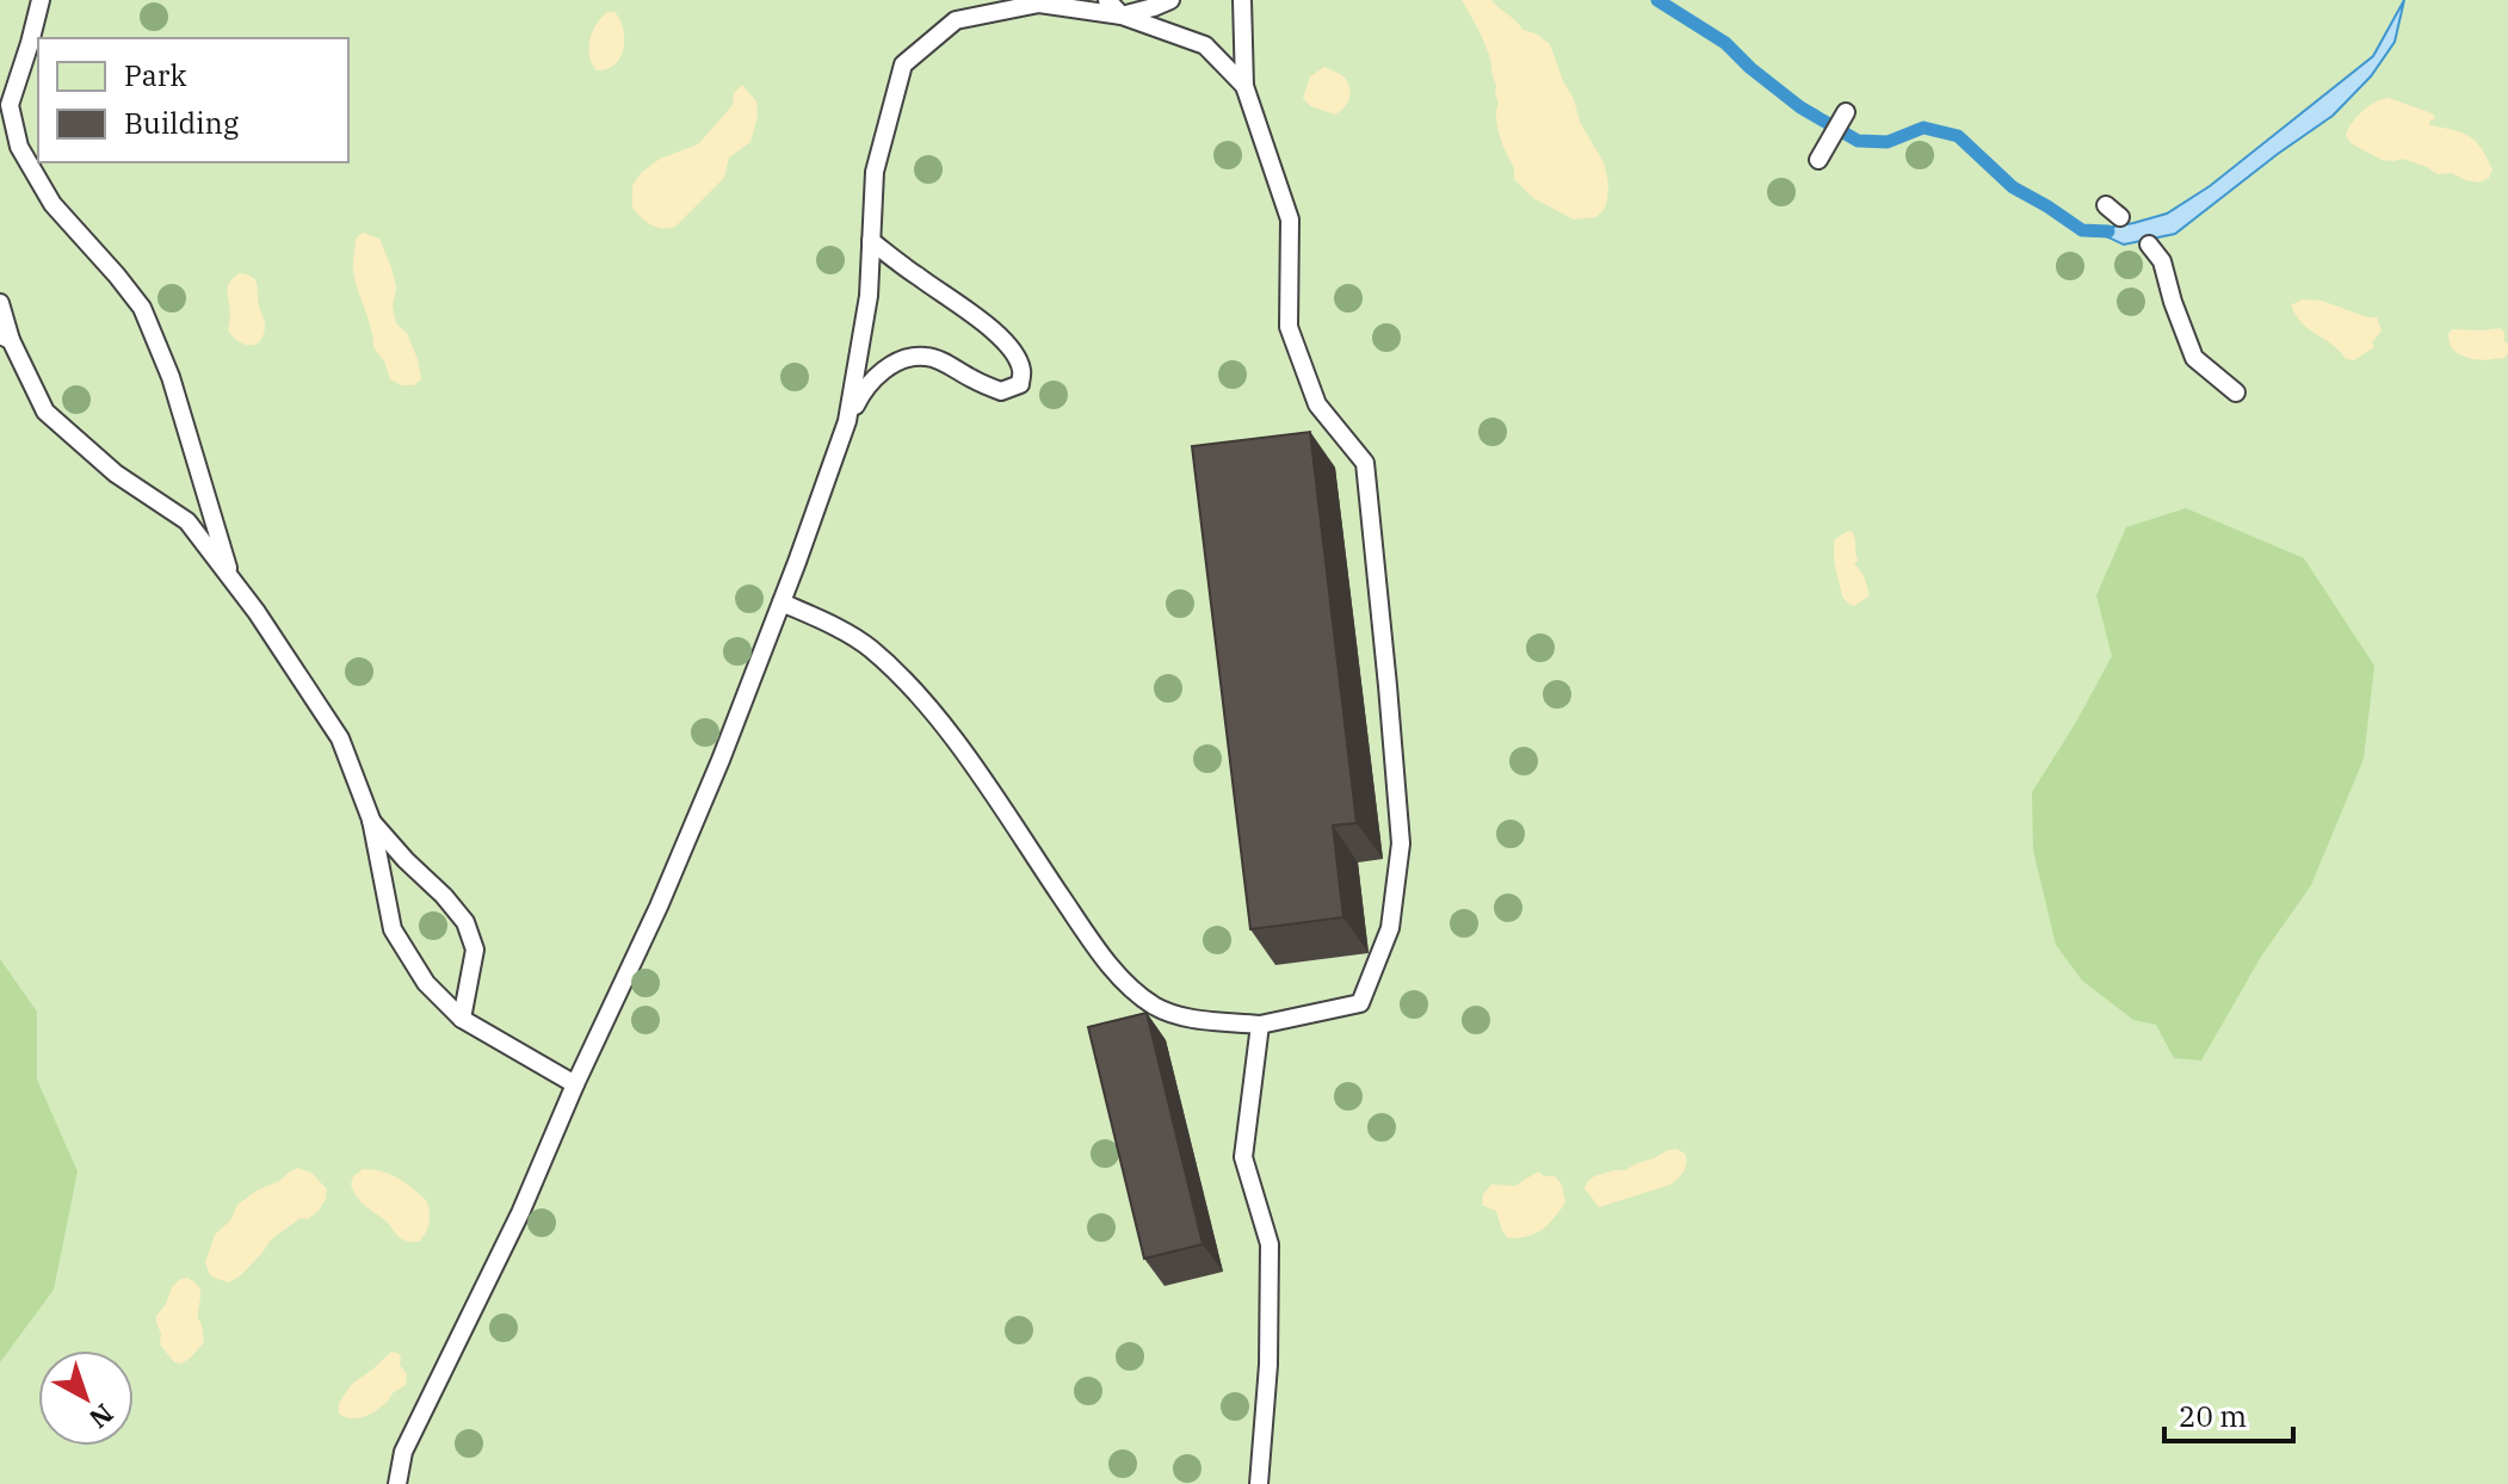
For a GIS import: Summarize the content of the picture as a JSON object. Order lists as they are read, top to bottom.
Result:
{
  "legend": ["Park", "Building"],
  "scale_bar": "20 m",
  "north": "bottom right"
}
